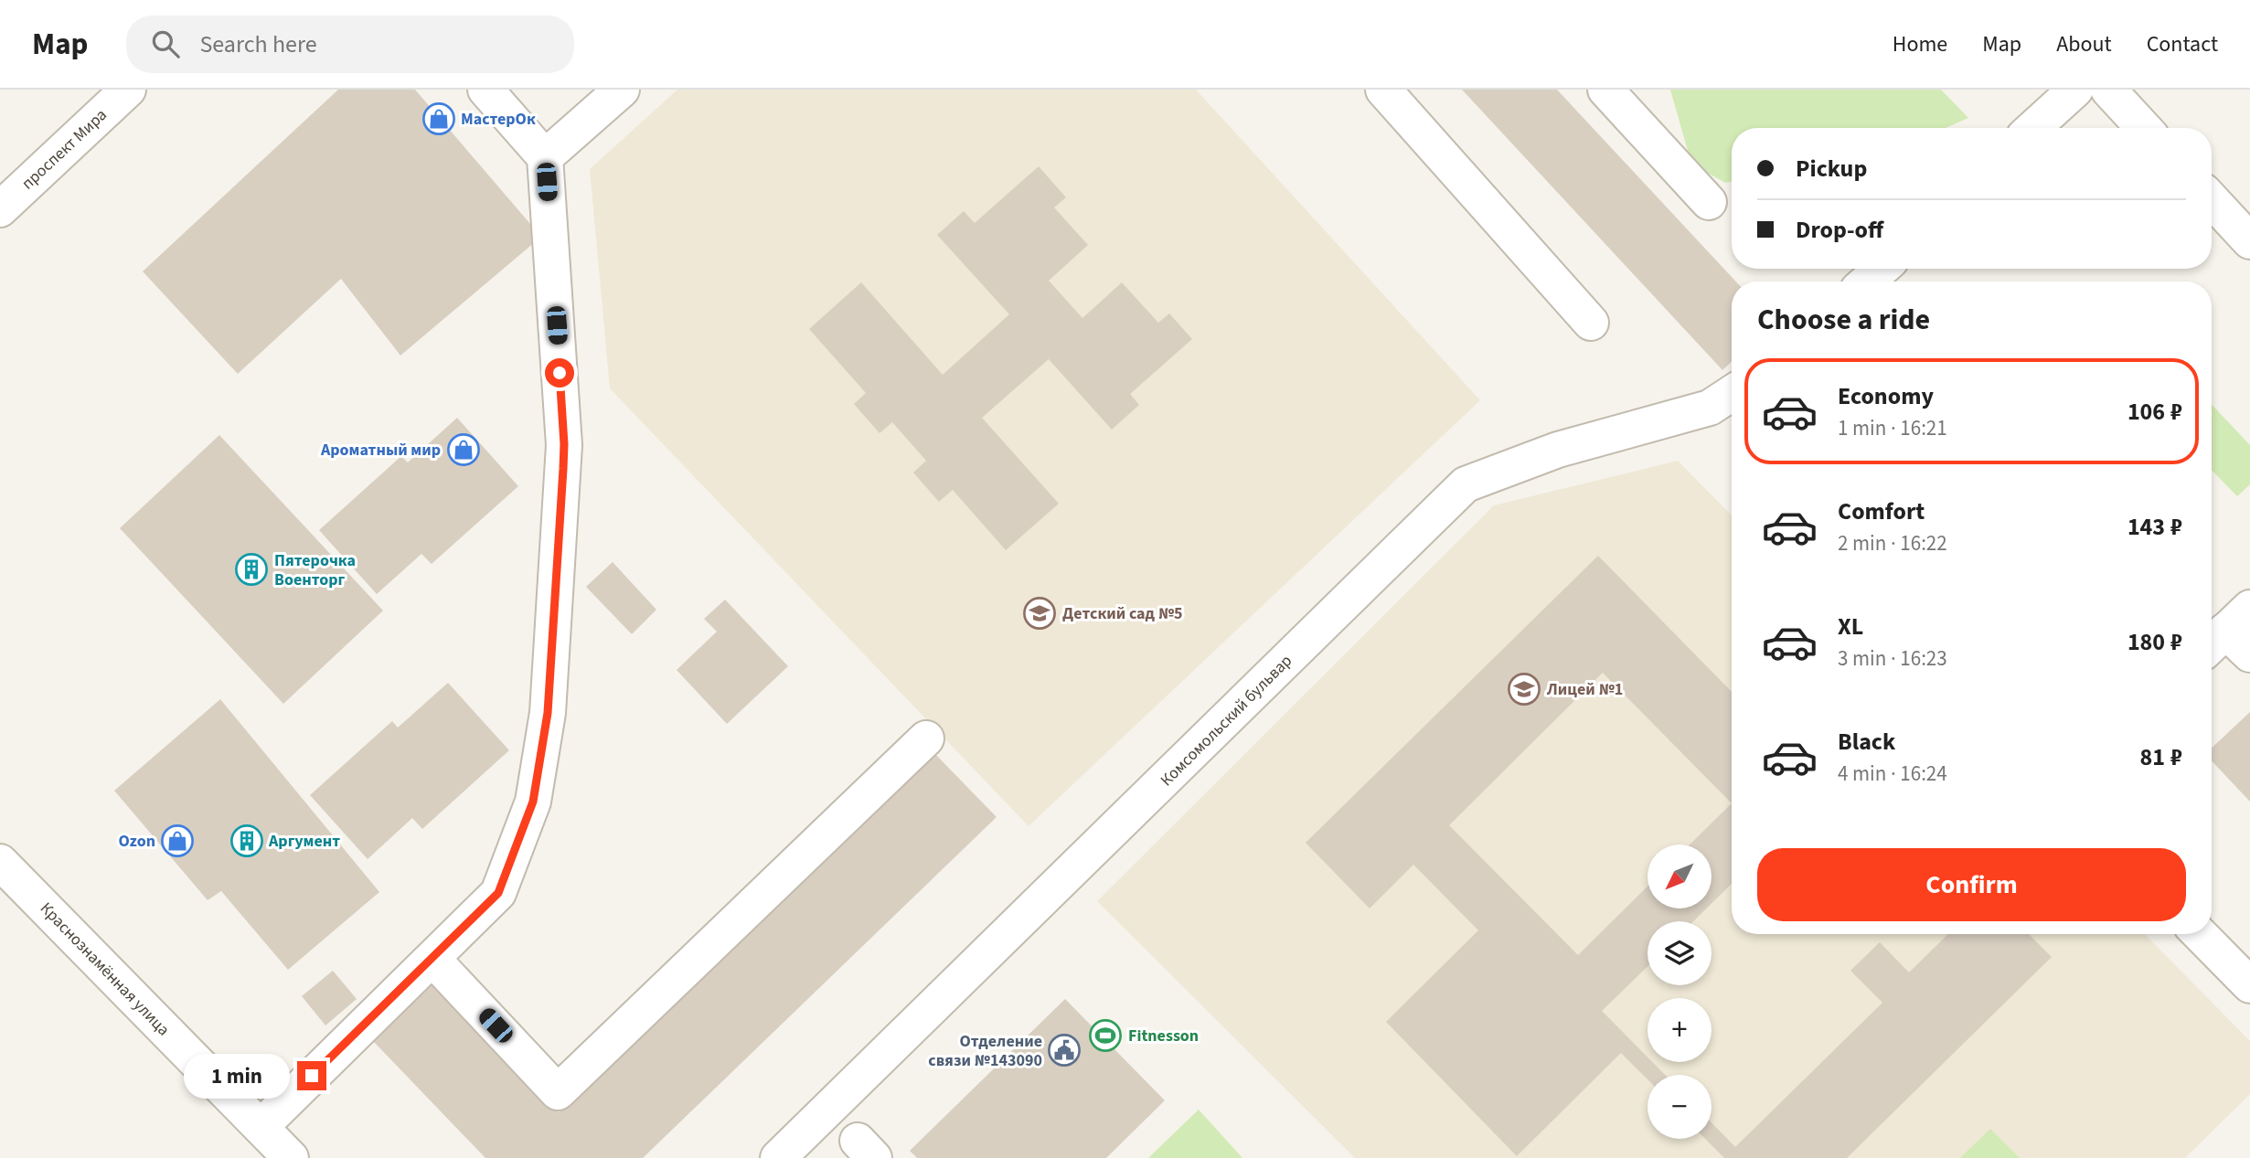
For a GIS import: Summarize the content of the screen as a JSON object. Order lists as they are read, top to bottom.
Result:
{
  "streets": {
    "street": ["проспект Мира", "Комсомольский бульвар", "Краснознамённая улица"]
  },
  "places": {
    "shop": ["МастерОк", "Ароматный мир", "Ozon"],
    "building": ["Пятерочка Военторг", "Аргумент"],
    "school or university": ["Детский сад №5", "Лицей №1"],
    "sports": ["Fitnesson"],
    "public building": ["Отделение связи №143090"]
  },
  "north": "bottom left",
  "page": {
    "header": "Map",
    "search": "Search here",
    "nav": [
      "Home",
      "Map",
      "About",
      "Contact"
    ],
    "banner": ["Pickup", "Drop-off"],
    "heading": "Choose a ride",
    "list": [
      {
        "name": "Economy",
        "note": "1 min · 16:21",
        "value": "106 ₽"
      },
      {
        "name": "Comfort",
        "note": "2 min · 16:22",
        "value": "143 ₽"
      },
      {
        "name": "XL",
        "note": "3 min · 16:23",
        "value": "180 ₽"
      },
      {
        "name": "Black",
        "note": "4 min · 16:24",
        "value": "81 ₽"
      }
    ],
    "buttons": "Confirm",
    "map_buttons": ["+", "−"],
    "bubble": "1 min"
  }
}
